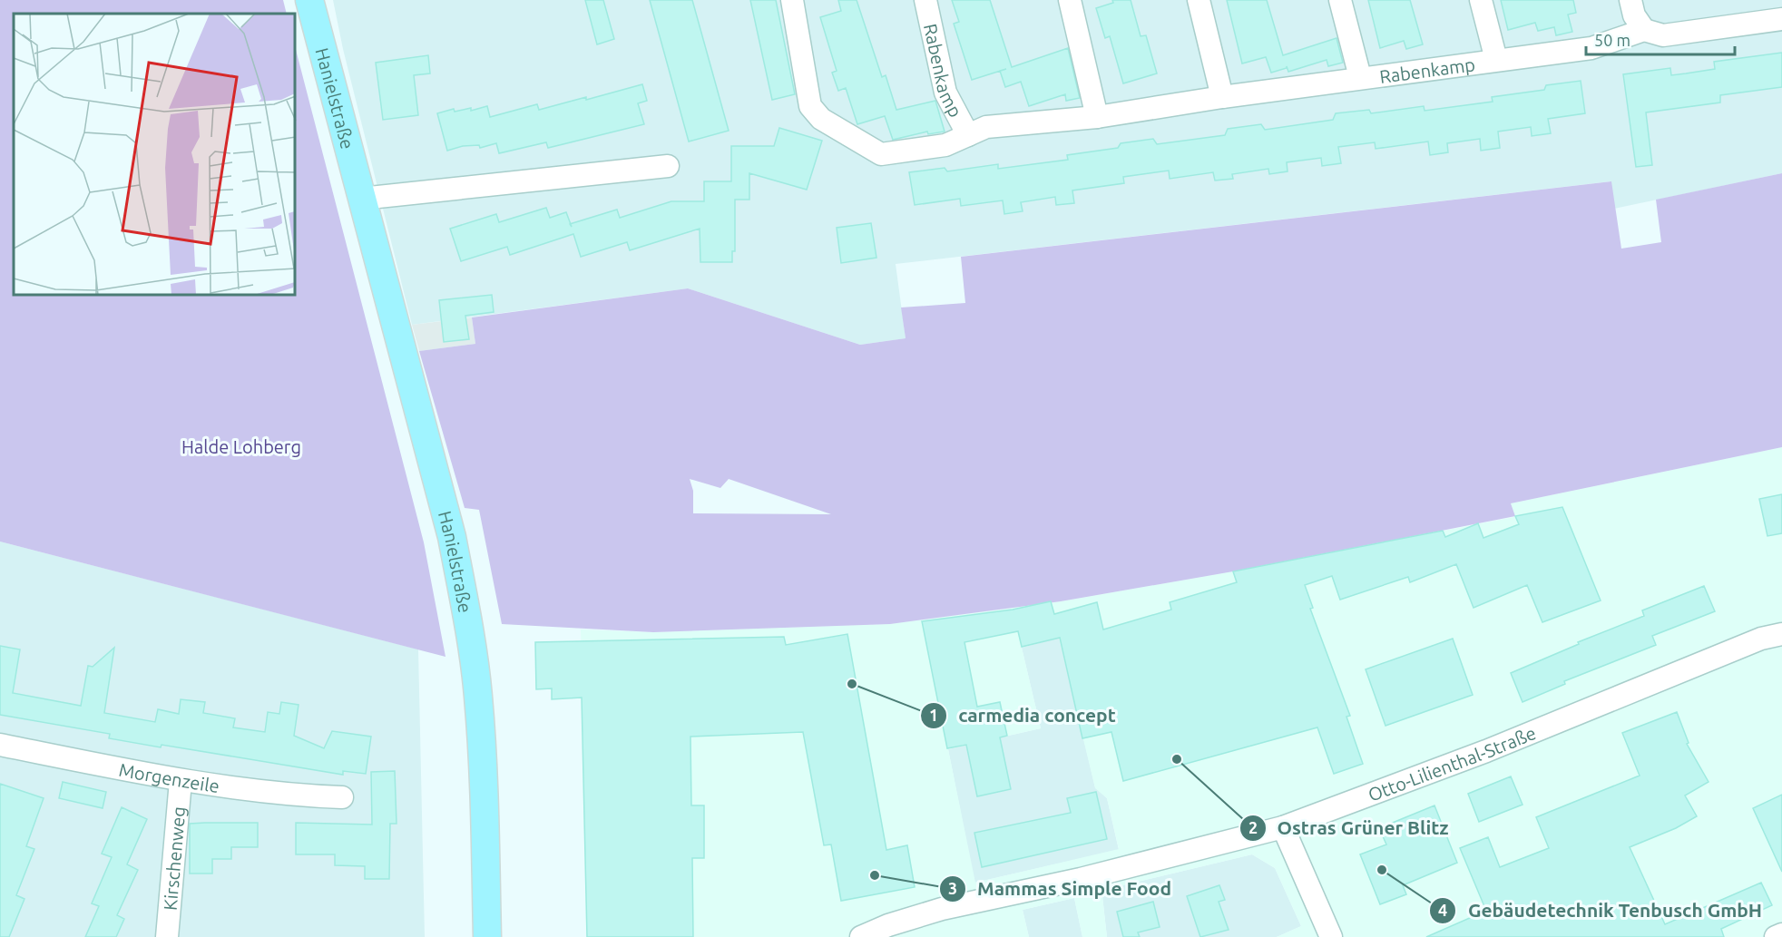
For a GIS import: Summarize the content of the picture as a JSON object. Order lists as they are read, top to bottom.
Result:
{
  "streets": {
    "main road": ["Hanielstraße"],
    "street": [
      "Rabenkamp",
      "Otto-Lilienthal-Straße",
      "Morgenzeile",
      "Kirschenweg"
    ]
  },
  "crossings": [
    ["Morgenzeile", "Kirschenweg"]
  ],
  "parks": ["Halde Lohberg"],
  "places": [
    "carmedia concept",
    "Ostras Grüner Blitz",
    "Gebäudetechnik Tenbusch GmbH",
    "Mammas Simple Food"
  ],
  "scale_bar": "50 m"
}
